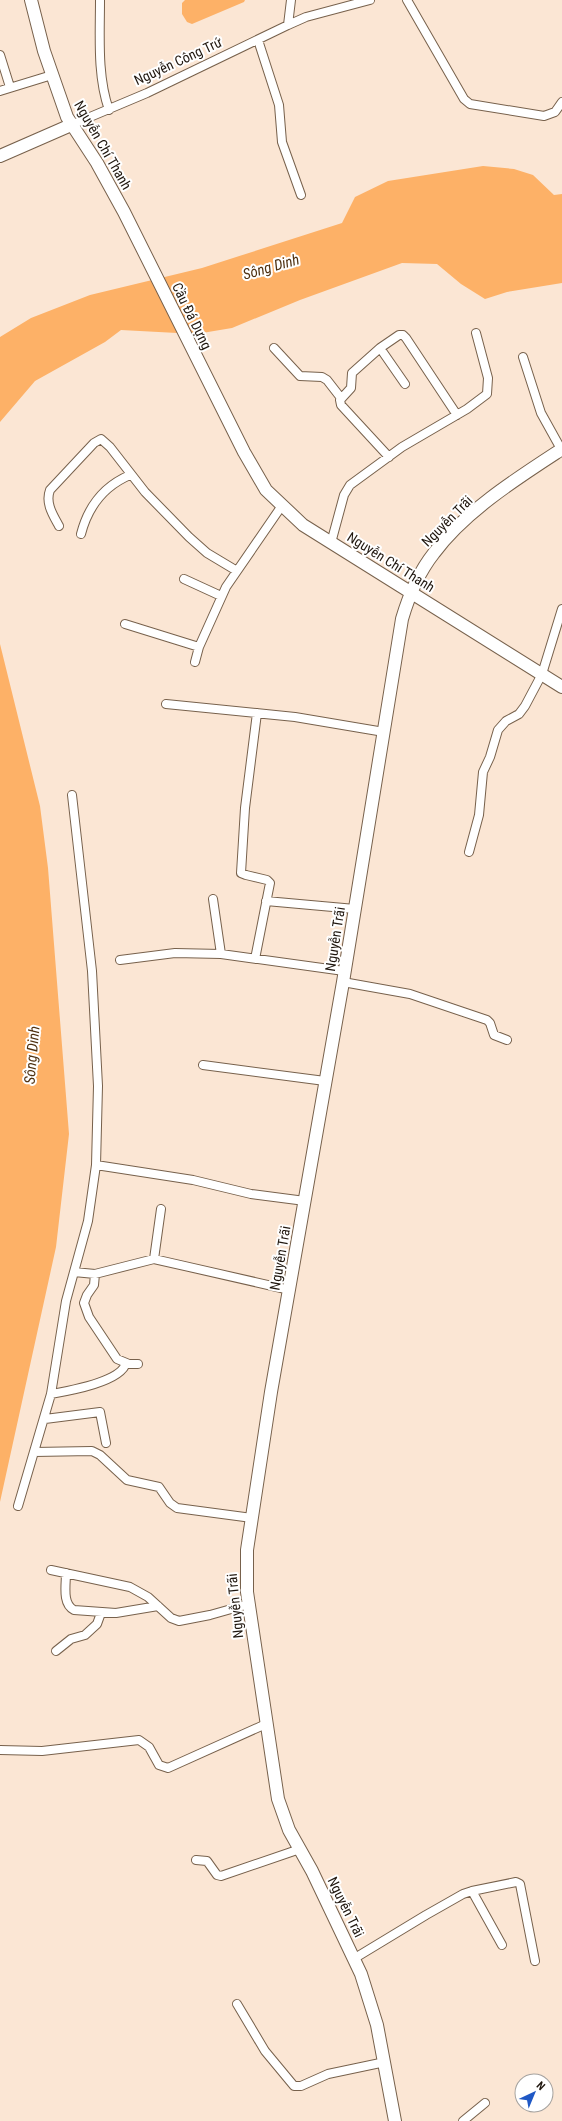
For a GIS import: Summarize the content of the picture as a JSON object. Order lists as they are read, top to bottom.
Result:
{
  "streets": {
    "main road": [
      "Nguyễn Công Trứ",
      "Nguyễn Chí Thanh",
      "Cầu Đá Dựng",
      "Nguyễn Trãi"
    ]
  },
  "crossings": [
    ["Nguyễn Công Trứ", "Nguyễn Chí Thanh"],
    ["Nguyễn Chí Thanh", "Cầu Đá Dựng"],
    ["Nguyễn Chí Thanh", "Nguyễn Trãi"]
  ],
  "water": ["Sông Dinh"],
  "north": "top right"
}
